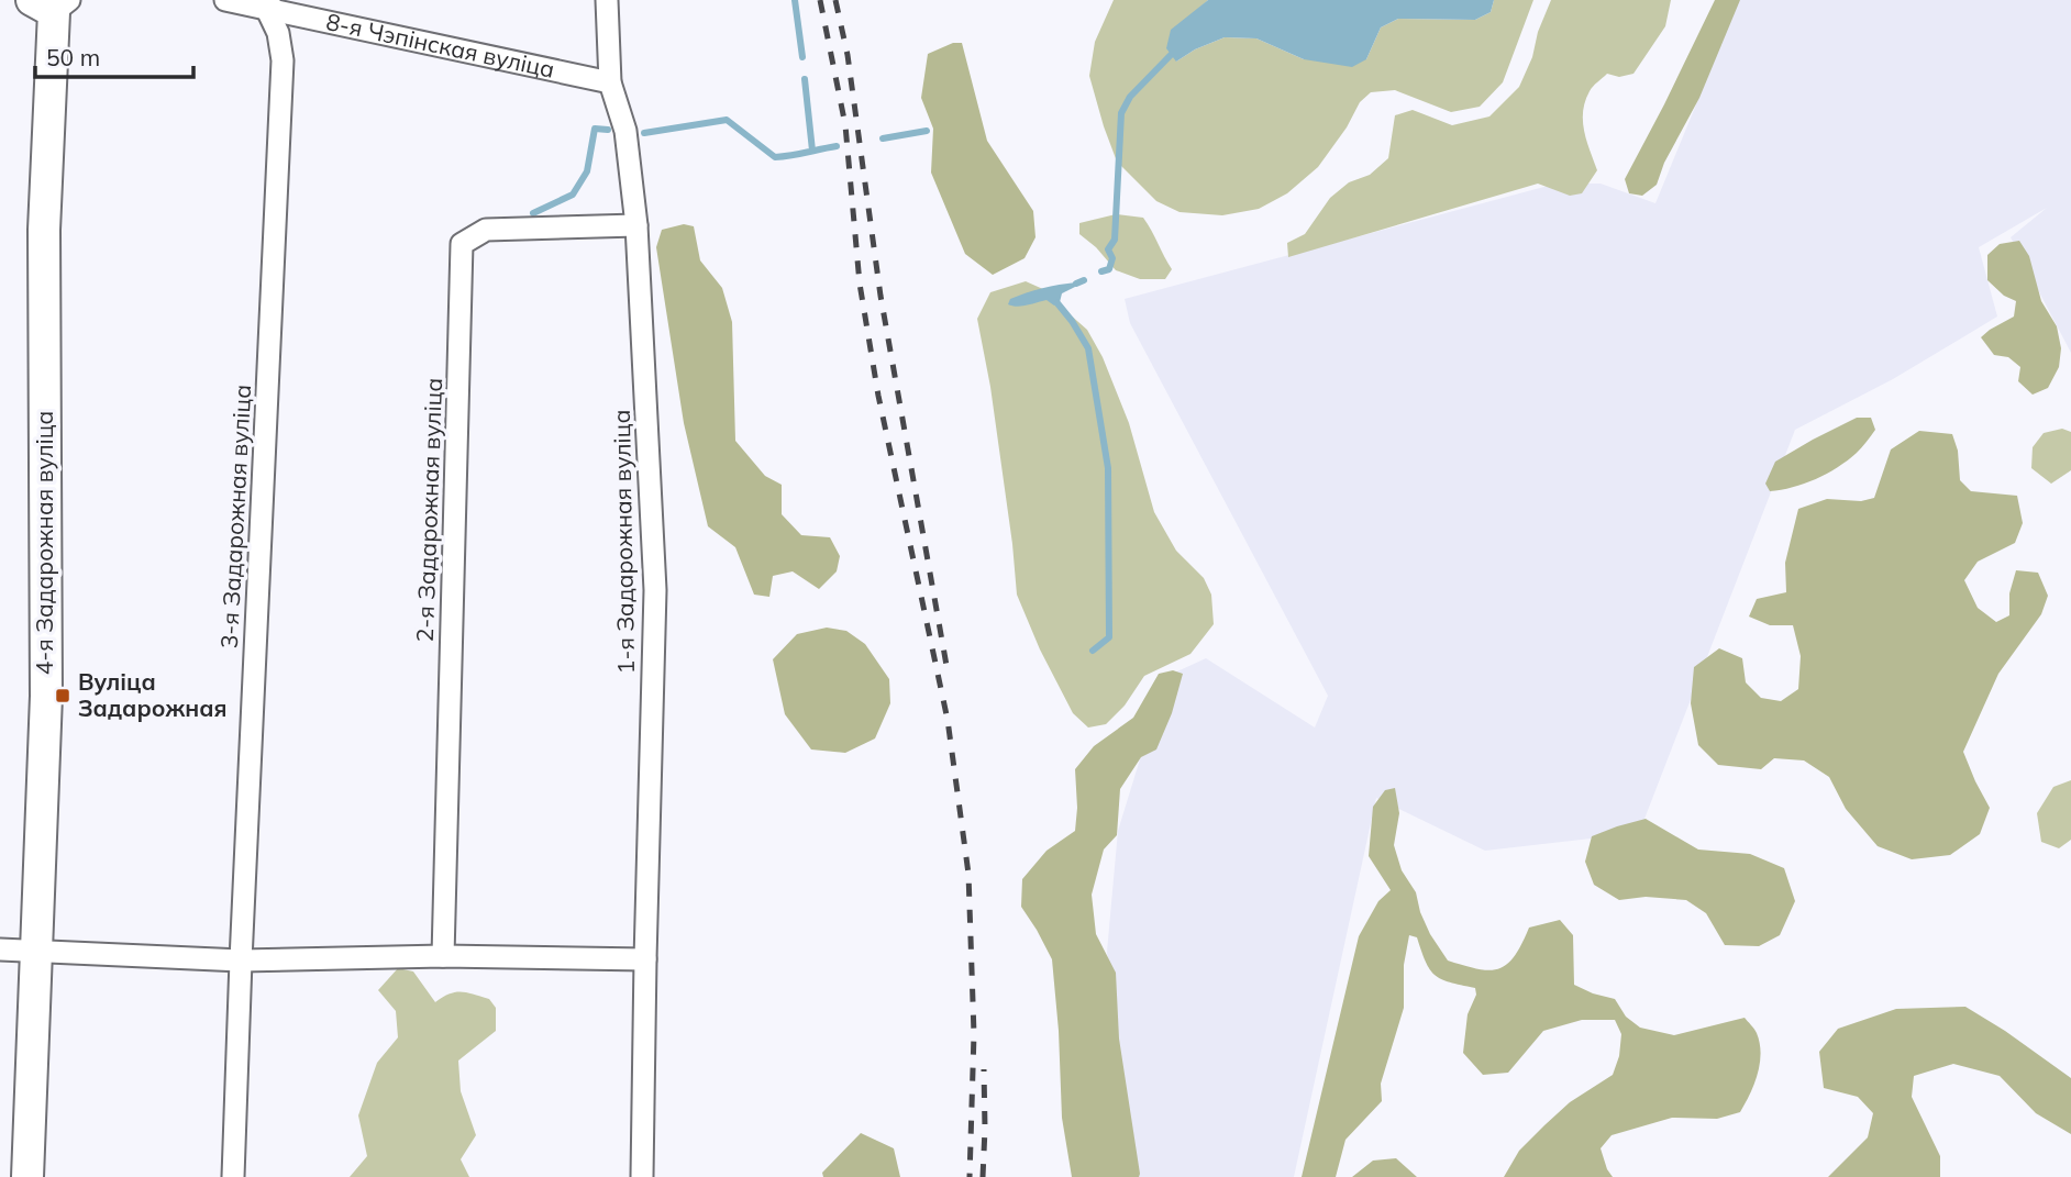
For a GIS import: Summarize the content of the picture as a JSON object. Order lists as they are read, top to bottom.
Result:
{
  "streets": {
    "main road": ["4-я Задарожная вуліца"],
    "street": [
      "8-я Чэпінская вуліца",
      "2-я Задарожная вуліца",
      "3-я Задарожная вуліца",
      "1-я Задарожная вуліца"
    ]
  },
  "crossings": [
    ["8-я Чэпінская вуліца", "3-я Задарожная вуліца"],
    ["8-я Чэпінская вуліца", "1-я Задарожная вуліца"],
    ["2-я Задарожная вуліца", "1-я Задарожная вуліца"]
  ],
  "places": {
    "transit": ["Вуліца Задарожная"]
  },
  "scale_bar": "50 m"
}
